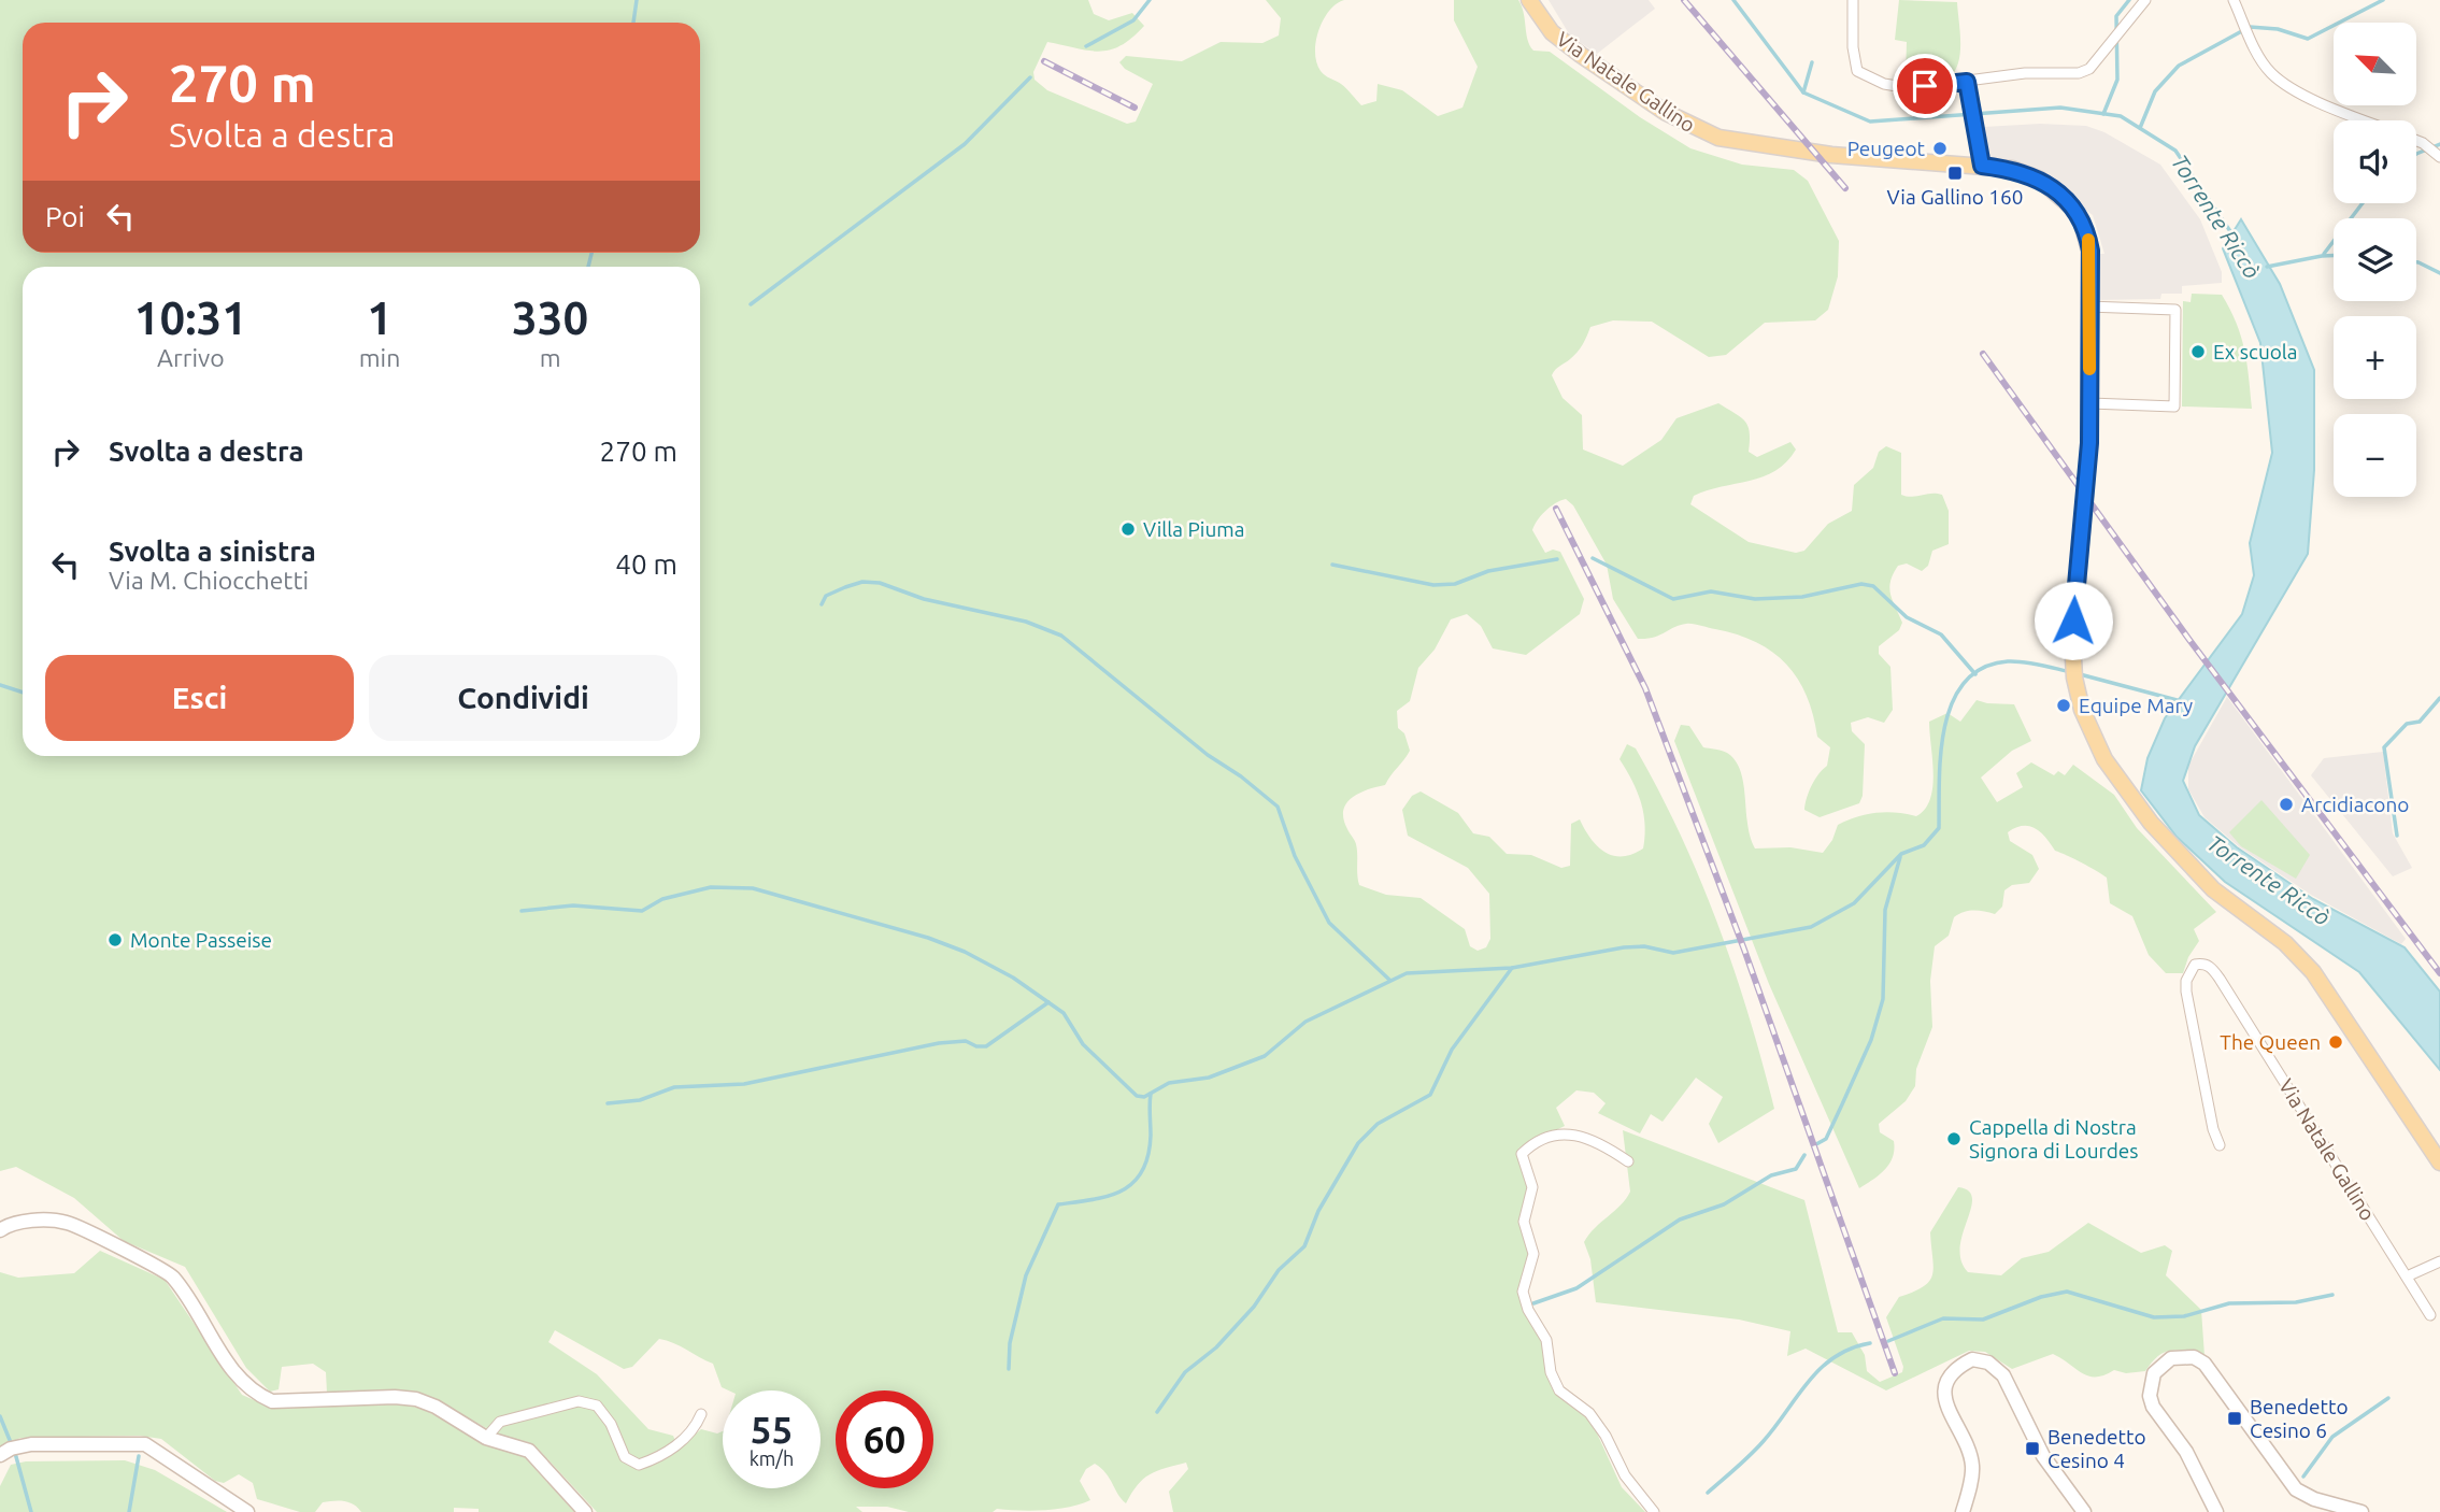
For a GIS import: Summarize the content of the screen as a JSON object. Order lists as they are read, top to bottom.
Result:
{
  "streets": {
    "main road": ["Via Natale Gallino"]
  },
  "water": ["Torrente Riccò"],
  "places": {
    "other": [
      "Peugeot",
      "Ex scuola",
      "Villa Piuma",
      "Equipe Mary",
      "Arcidiacono",
      "Monte Passeise",
      "The Queen",
      "Cappella di Nostra Signora di Lourdes"
    ],
    "transit": ["Via Gallino 160", "Benedetto Cesino 6", "Benedetto Cesino 4"]
  },
  "north": "top left",
  "page": {
    "map_buttons": ["+", "−"],
    "turn": ["270 m", "Svolta a destra"],
    "then": "Poi",
    "eta": [
      "10:31",
      "Arrivo",
      "1",
      "min",
      "330",
      "m"
    ],
    "list": [
      {
        "name": "Svolta a destra",
        "value": "270 m"
      },
      {
        "name": "Svolta a sinistra",
        "note": "Via M. Chiocchetti",
        "value": "40 m"
      }
    ],
    "buttons": ["Esci", "Condividi"],
    "speed": "55 km/h",
    "limit": "60"
  }
}
